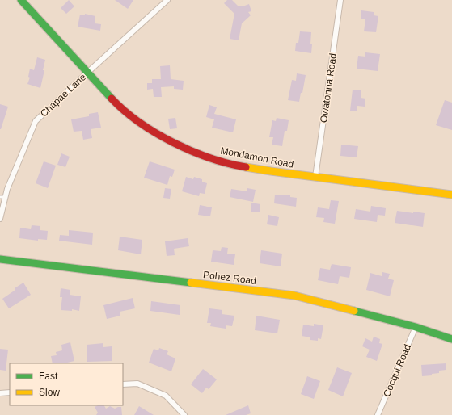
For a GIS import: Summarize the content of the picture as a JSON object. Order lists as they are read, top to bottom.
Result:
{
  "streets": {
    "street": [
      "Owatonna Road",
      "Chapae Lane",
      "Mondamon Road",
      "Pohez Road",
      "Cocqui Road"
    ]
  },
  "crossings": [
    ["Owatonna Road", "Mondamon Road"],
    ["Chapae Lane", "Mondamon Road"],
    ["Pohez Road", "Cocqui Road"]
  ],
  "legend": ["Fast", "Slow"]
}
